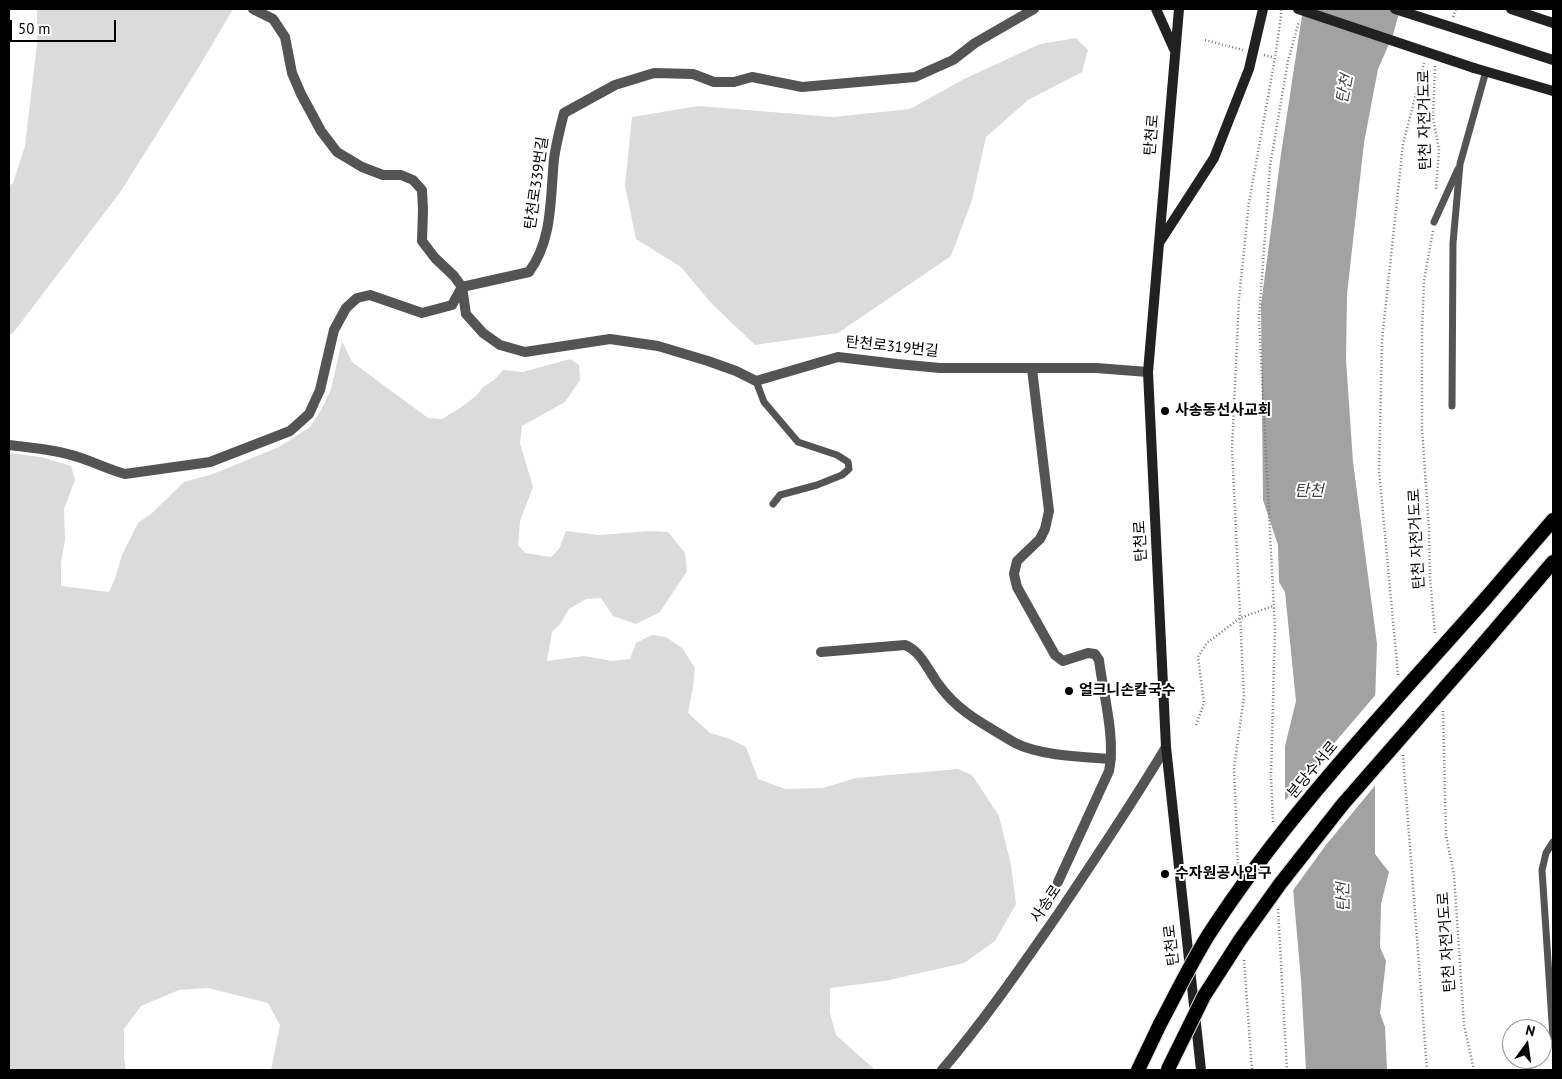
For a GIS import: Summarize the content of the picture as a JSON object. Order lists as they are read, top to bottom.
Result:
{
  "streets": {
    "highway": ["분당수서로"],
    "main road": ["탄천로"],
    "street": ["탄천로339번길", "탄천로319번길", "사송로"],
    "path": ["탄천 자전거도로"]
  },
  "crossings": [
    ["탄천로", "탄천로319번길"],
    ["탄천로", "사송로"]
  ],
  "water": ["탄천"],
  "places": ["사송동선사교회", "얼크니손칼국수", "수자원공사입구"],
  "scale_bar": "50 m",
  "north": "top"
}
